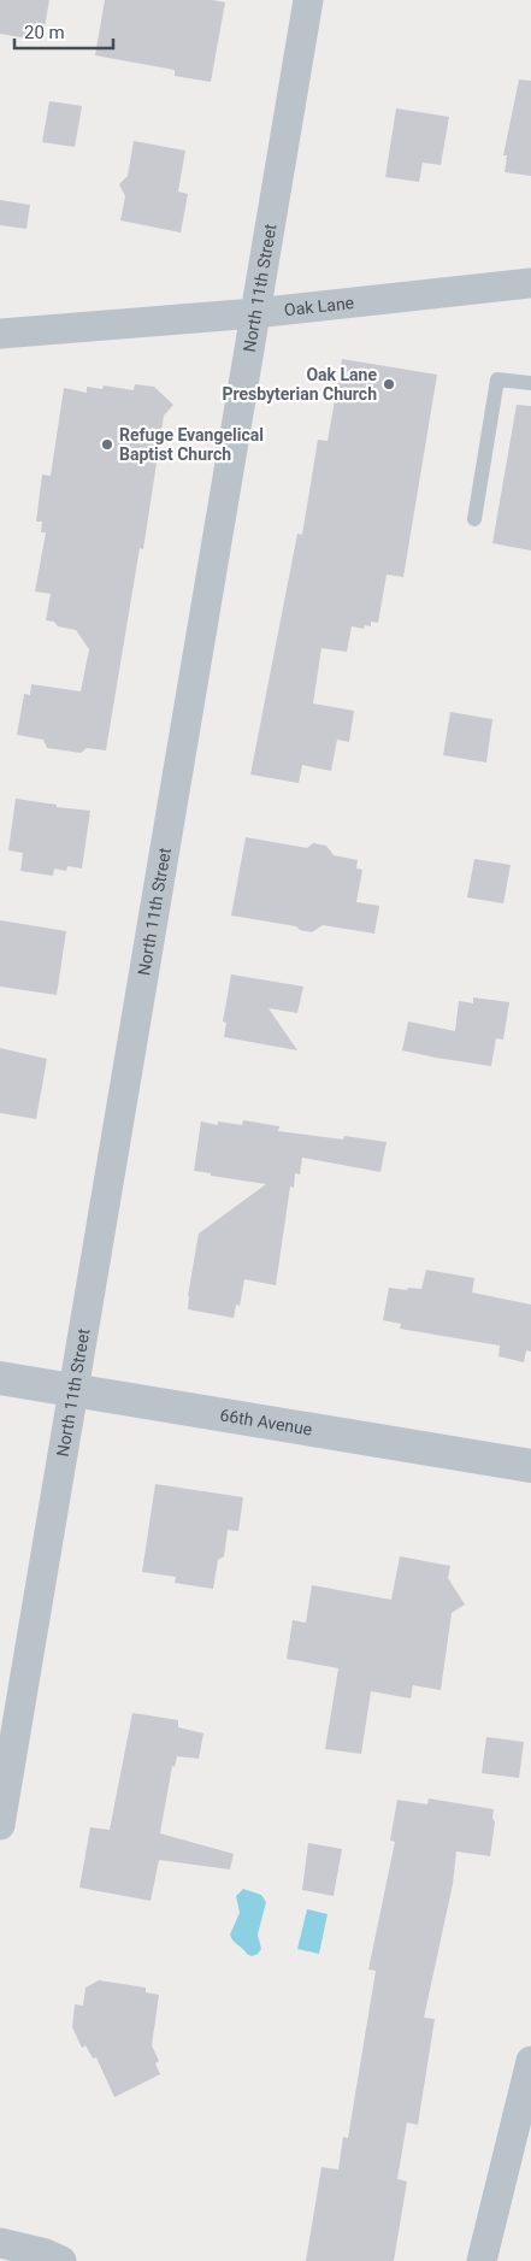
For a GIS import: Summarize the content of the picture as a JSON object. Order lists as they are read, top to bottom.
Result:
{
  "streets": {
    "street": ["North 11th Street", "Oak Lane", "66th Avenue"]
  },
  "crossings": [
    ["North 11th Street", "Oak Lane"],
    ["North 11th Street", "66th Avenue"]
  ],
  "places": ["Oak Lane Presbyterian Church", "Refuge Evangelical Baptist Church"],
  "scale_bar": "20 m"
}
